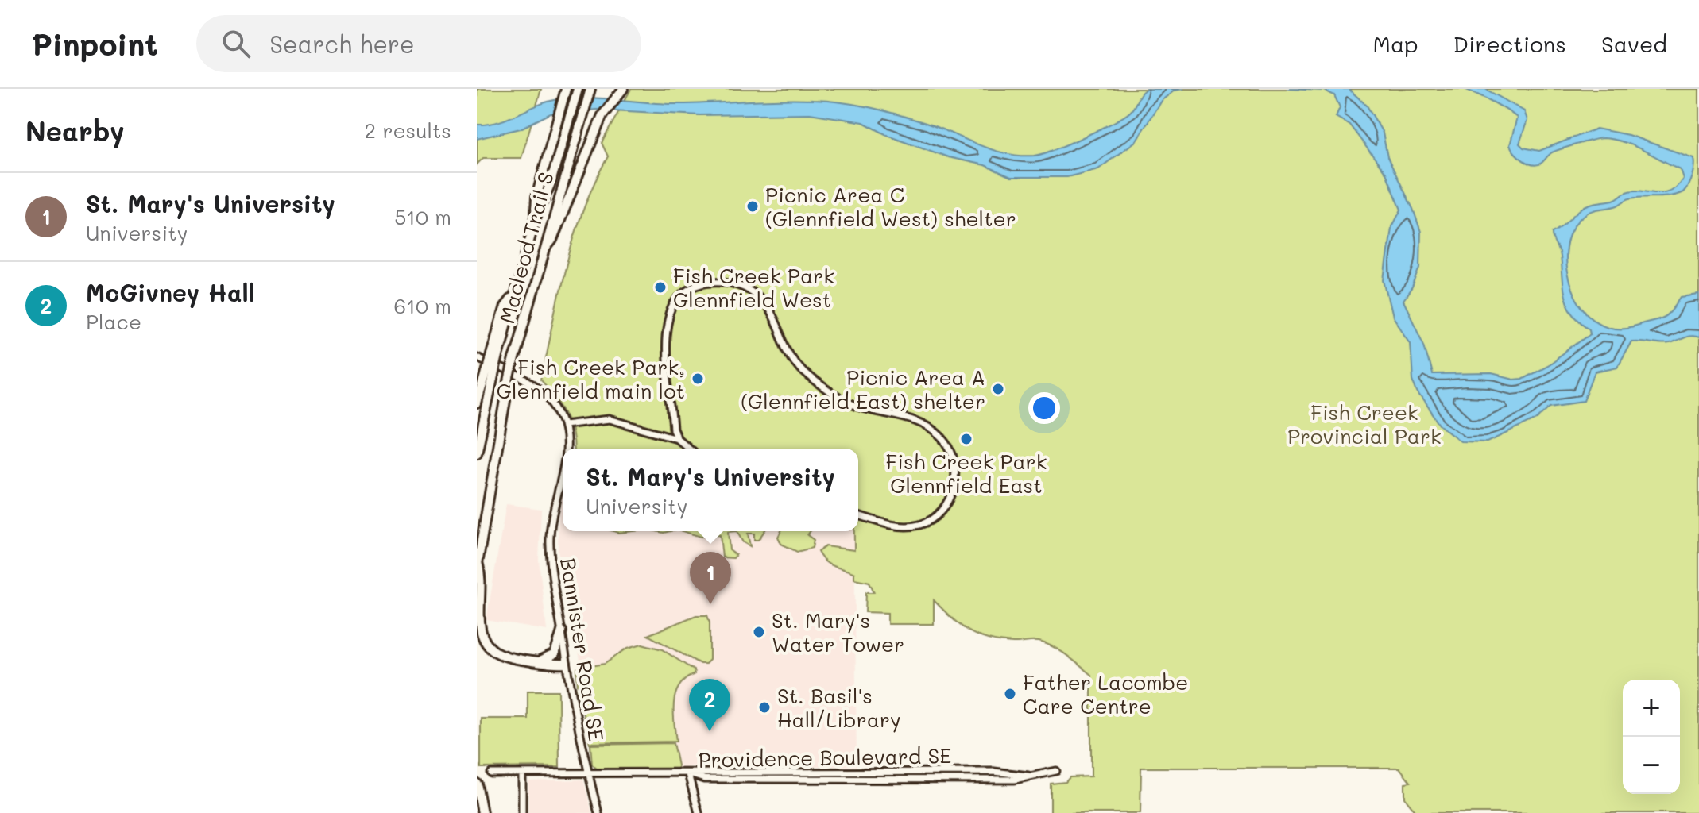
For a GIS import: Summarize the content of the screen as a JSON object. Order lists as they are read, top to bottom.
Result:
{
  "streets": {
    "highway": ["Macleod Trail S"],
    "street": ["Bannister Road SE", "Providence Boulevard SE"]
  },
  "crossings": [
    ["Bannister Road SE", "Providence Boulevard SE"]
  ],
  "parks": ["Fish Creek Provincial Park"],
  "places": [
    "Picnic Area C (Glennfield West) shelter",
    "Fish Creek Park Glennfield West",
    "Fish Creek Park, Glennfield main lot",
    "Picnic Area A (Glennfield East) shelter",
    "Fish Creek Park Glennfield East",
    "St. Mary's Water Tower",
    "Father Lacombe Care Centre",
    "St. Basil's Hall/Library"
  ],
  "page": {
    "header": "Pinpoint",
    "search": "Search here",
    "nav": ["Map", "Directions", "Saved"],
    "heading": ["Nearby", "2 results"],
    "list": [
      {
        "mark": "1",
        "name": "St. Mary's University",
        "note": "University",
        "value": "510 m"
      },
      {
        "mark": "2",
        "name": "McGivney Hall",
        "note": "Place",
        "value": "610 m"
      }
    ],
    "popup": ["St. Mary's University", "University"],
    "pins": ["1", "2"],
    "map_buttons": ["+", "−"]
  }
}
